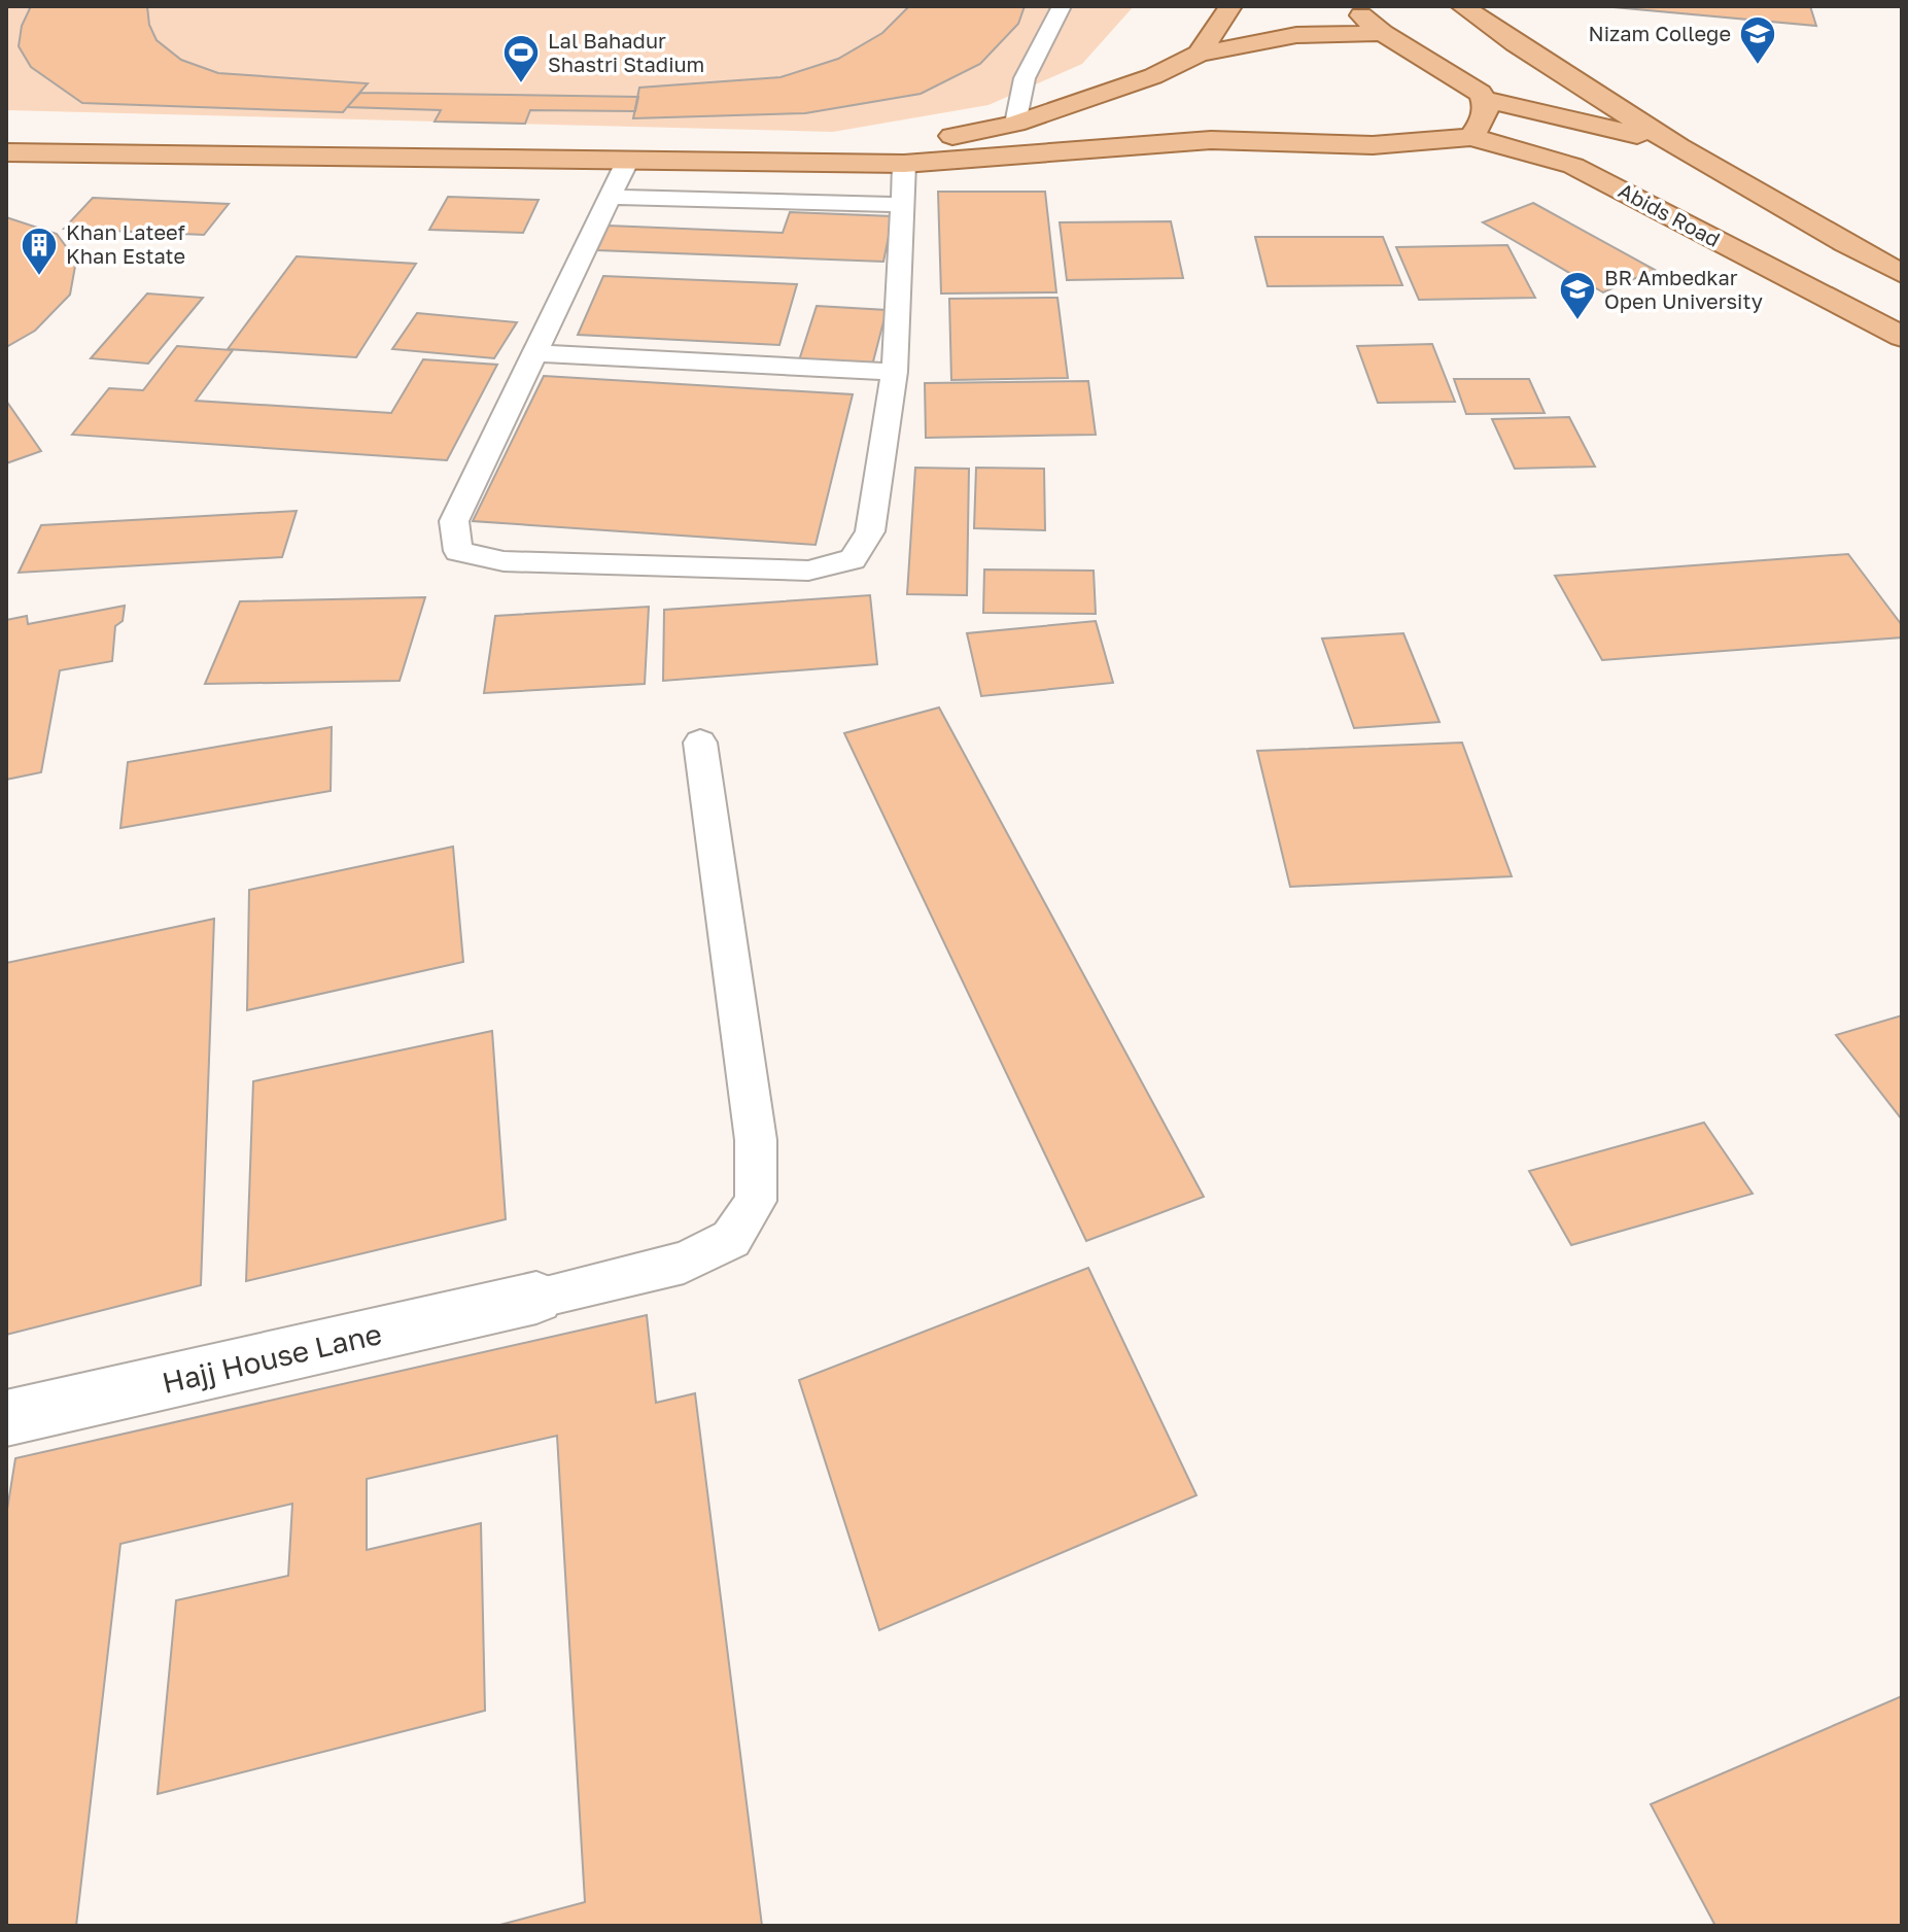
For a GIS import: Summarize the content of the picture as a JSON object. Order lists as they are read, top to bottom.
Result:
{
  "streets": {
    "main road": ["Abids Road"],
    "street": ["Hajj House Lane"]
  },
  "places": {
    "school or university": ["Nizam College", "BR Ambedkar Open University"],
    "sports": ["Lal Bahadur Shastri Stadium"],
    "building": ["Khan Lateef Khan Estate"]
  }
}
